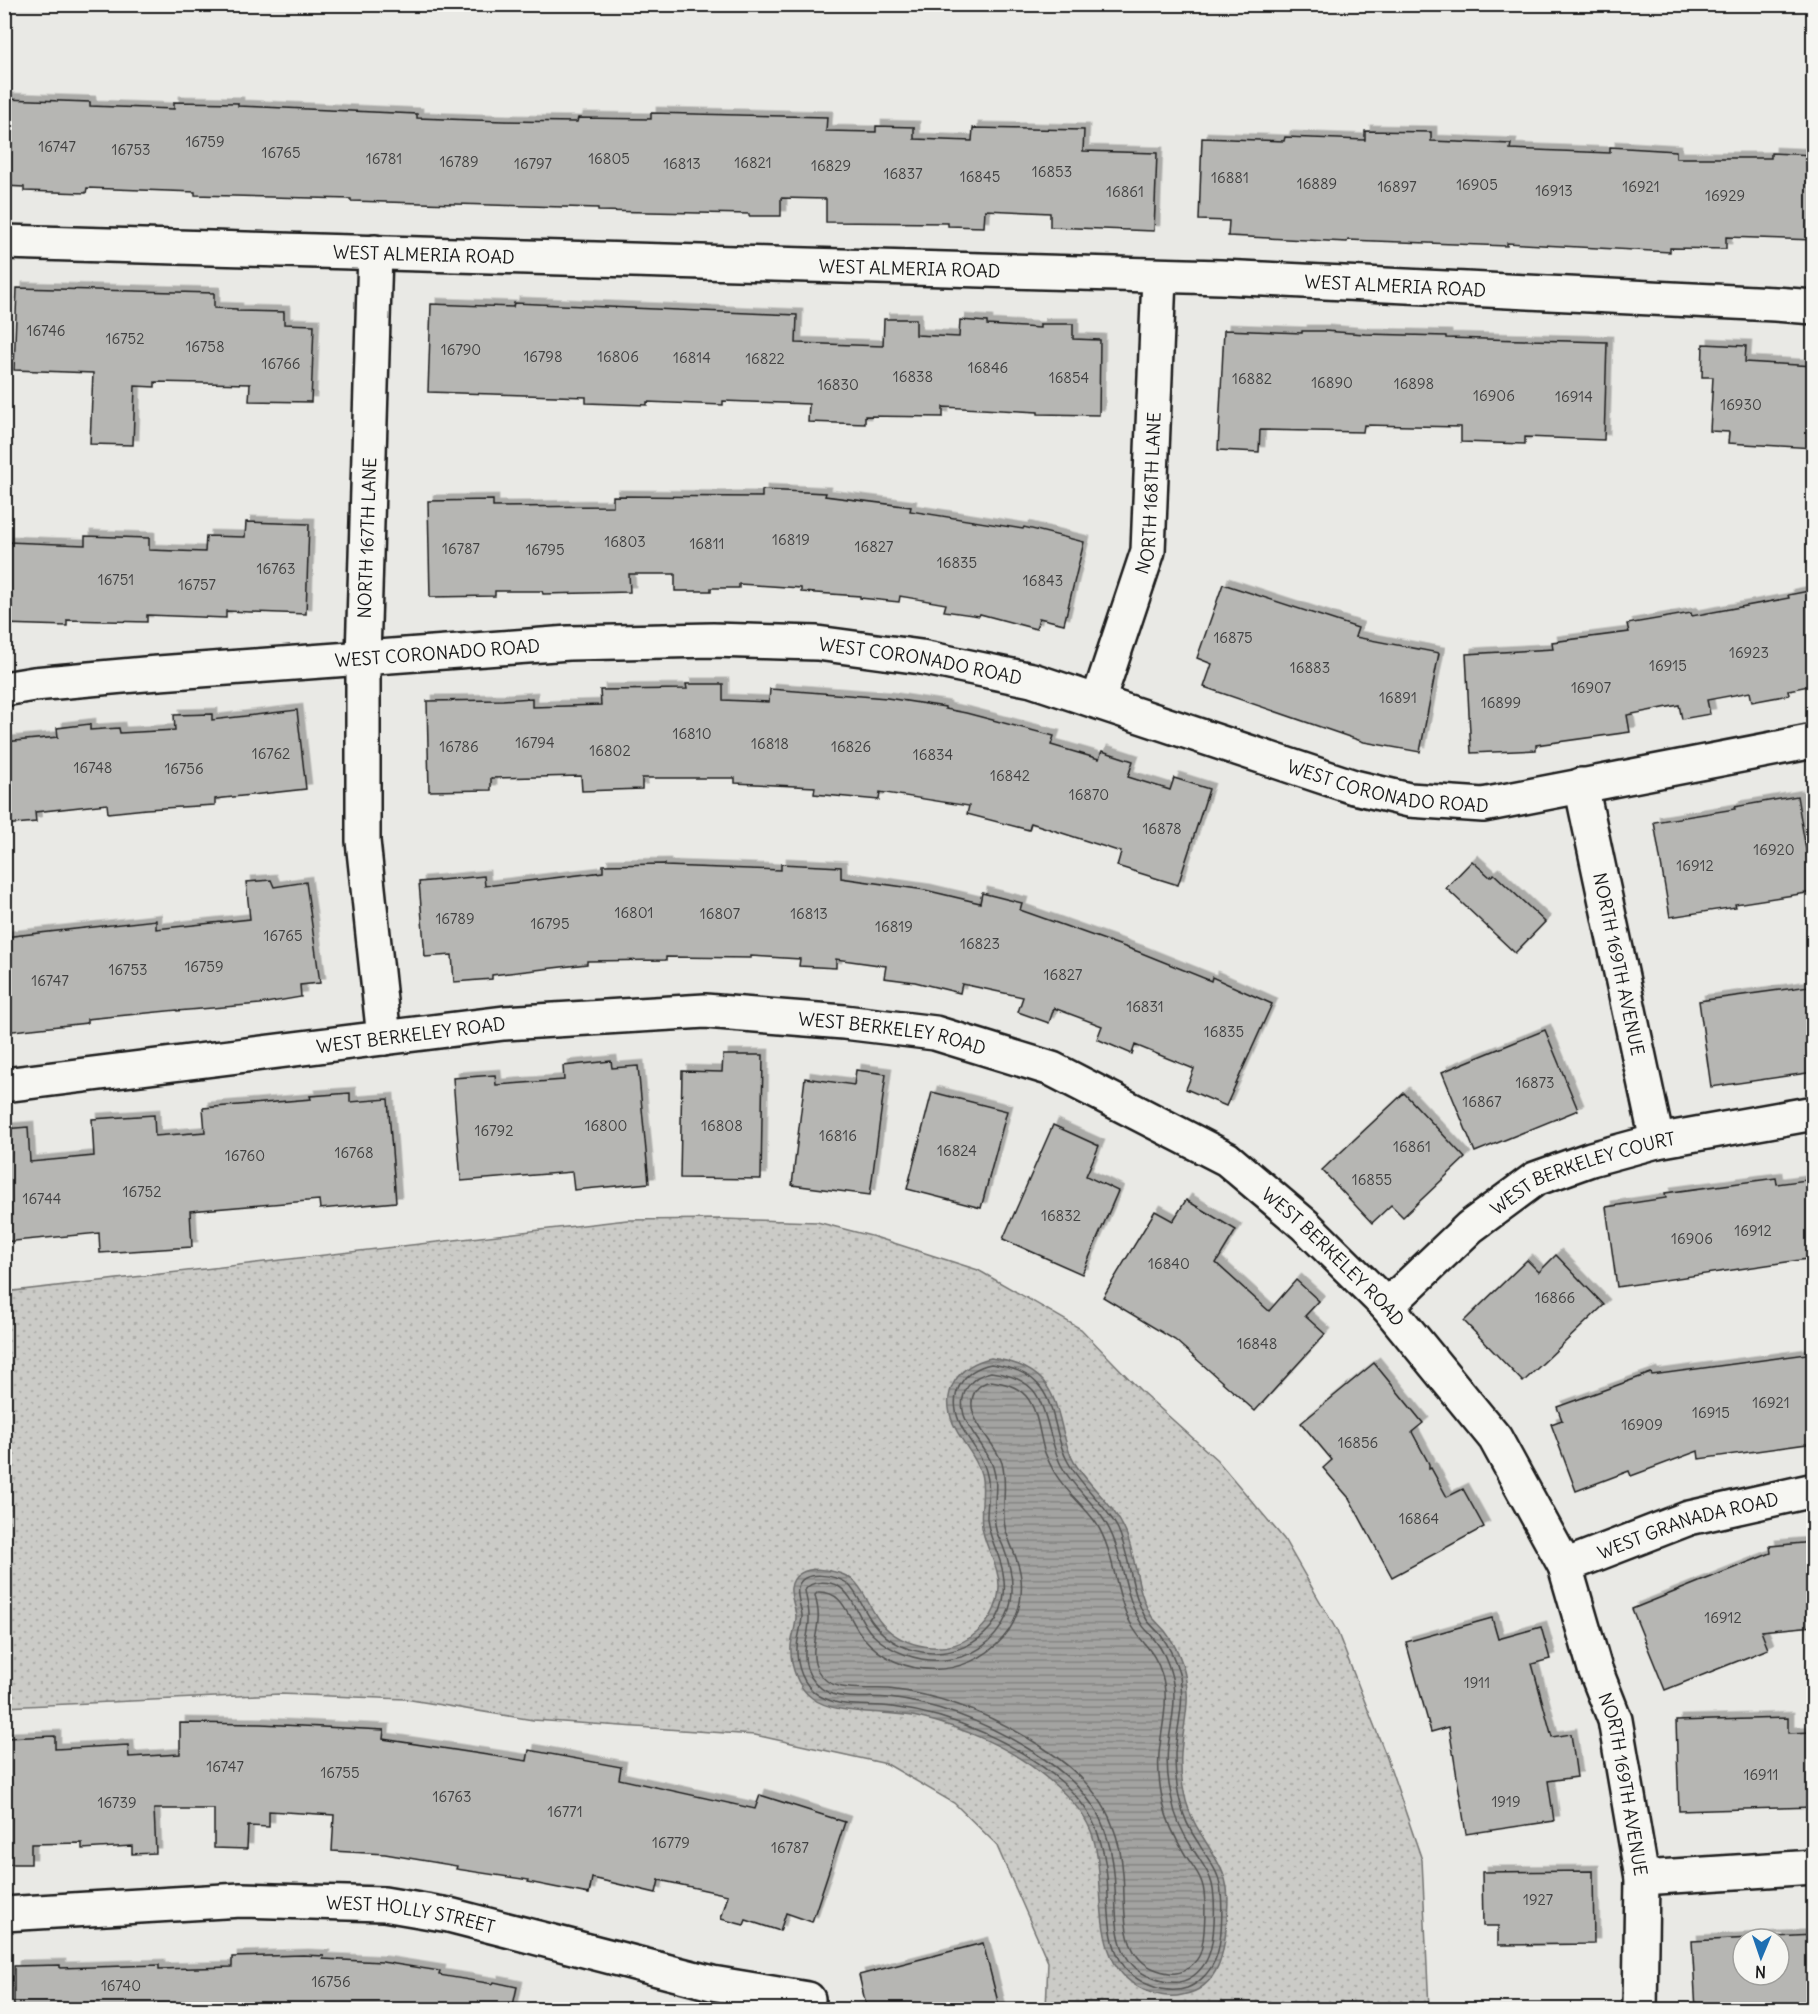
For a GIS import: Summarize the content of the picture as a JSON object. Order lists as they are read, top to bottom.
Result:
{
  "streets": {
    "street": [
      "WEST ALMERIA ROAD",
      "NORTH 168TH LANE",
      "NORTH 167TH LANE",
      "WEST CORONADO ROAD",
      "NORTH 169TH AVENUE",
      "WEST BERKELEY ROAD",
      "WEST BERKELEY COURT",
      "WEST GRANADA ROAD",
      "WEST HOLLY STREET"
    ]
  },
  "crossings": [
    ["WEST ALMERIA ROAD", "NORTH 168TH LANE"],
    ["WEST ALMERIA ROAD", "NORTH 167TH LANE"],
    ["NORTH 168TH LANE", "WEST CORONADO ROAD"],
    ["NORTH 167TH LANE", "WEST CORONADO ROAD"],
    ["NORTH 167TH LANE", "WEST BERKELEY ROAD"],
    ["WEST CORONADO ROAD", "NORTH 169TH AVENUE"],
    ["NORTH 169TH AVENUE", "WEST BERKELEY ROAD"],
    ["NORTH 169TH AVENUE", "WEST BERKELEY COURT"],
    ["NORTH 169TH AVENUE", "WEST GRANADA ROAD"],
    ["WEST BERKELEY ROAD", "WEST BERKELEY COURT"],
    ["WEST BERKELEY ROAD", "WEST GRANADA ROAD"]
  ],
  "house_numbers": [
    "16759",
    "16747",
    "16753",
    "16765",
    "16781",
    "16805",
    "16789",
    "16821",
    "16797",
    "16813",
    "16829",
    "16853",
    "16837",
    "16845",
    "16881",
    "16889",
    "16905",
    "16897",
    "16921",
    "16913",
    "16861",
    "16929",
    "16746",
    "16752",
    "16758",
    "16790",
    "16798",
    "16806",
    "16814",
    "16822",
    "16766",
    "16846",
    "16838",
    "16854",
    "16882",
    "16890",
    "16898",
    "16830",
    "16906",
    "16914",
    "16930",
    "16819",
    "16803",
    "16811",
    "16827",
    "16787",
    "16795",
    "16835",
    "16763",
    "16751",
    "16843",
    "16757",
    "16875",
    "16923",
    "16915",
    "16883",
    "16907",
    "16891",
    "16899",
    "16810",
    "16794",
    "16818",
    "16786",
    "16826",
    "16802",
    "16762",
    "16834",
    "16748",
    "16756",
    "16842",
    "16870",
    "16878",
    "16920",
    "16912",
    "16801",
    "16807",
    "16813",
    "16789",
    "16795",
    "16819",
    "16765",
    "16823",
    "16759",
    "16753",
    "16827",
    "16747",
    "16831",
    "16835",
    "16873",
    "16867",
    "16800",
    "16808",
    "16792",
    "16816",
    "16861",
    "16824",
    "16768",
    "16760",
    "16855",
    "16752",
    "16744",
    "16832",
    "16912",
    "16906",
    "16840",
    "16866",
    "16848",
    "16921",
    "16915",
    "16909",
    "16856",
    "16864",
    "16912",
    "1911",
    "16747",
    "16755",
    "16911",
    "16763",
    "1919",
    "16739",
    "16771",
    "16779",
    "16787",
    "1927",
    "16756",
    "16740"
  ],
  "north": "bottom"
}
